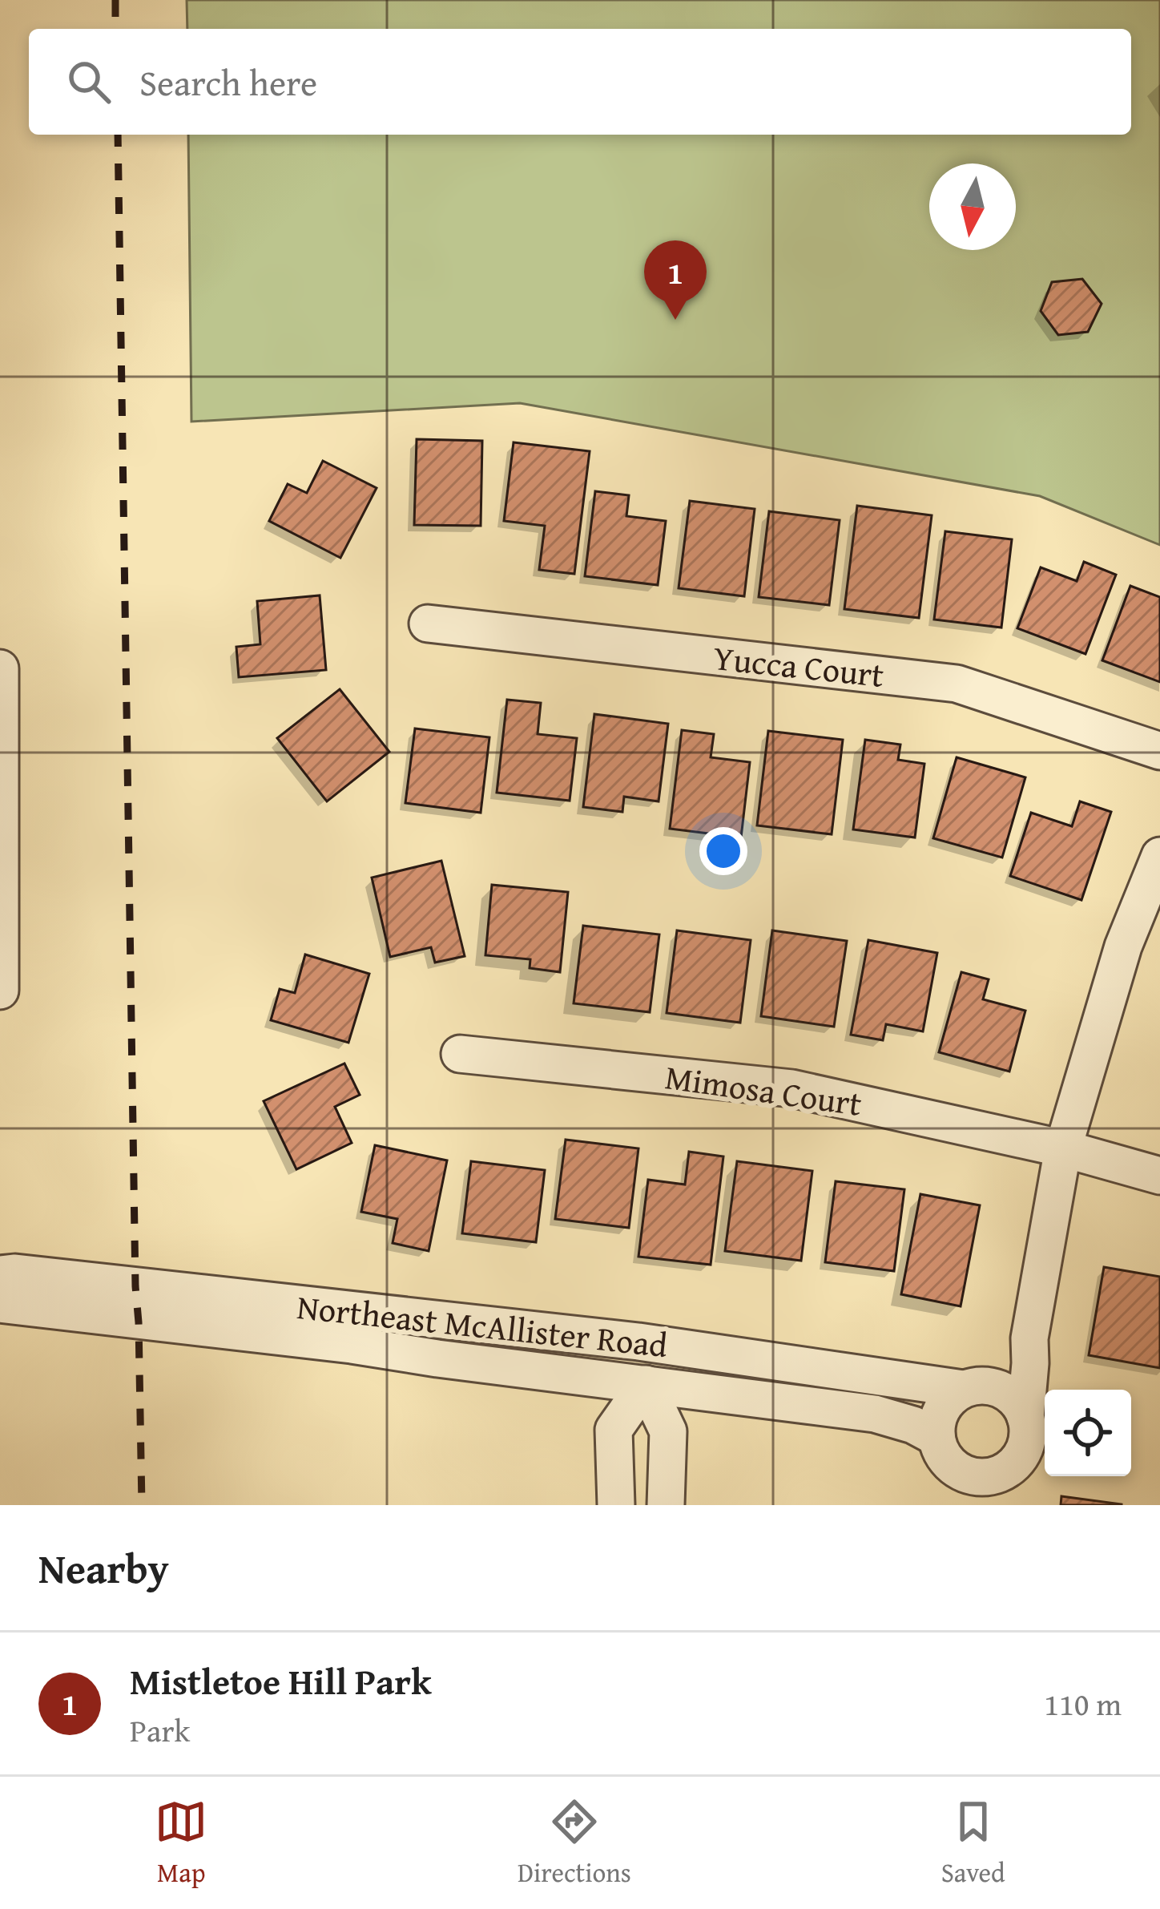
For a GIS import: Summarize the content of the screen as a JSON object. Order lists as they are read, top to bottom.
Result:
{
  "streets": {
    "street": ["Yucca Court", "Mimosa Court", "Northeast McAllister Road"]
  },
  "north": "bottom",
  "page": {
    "search": "Search here",
    "pins": "1",
    "heading": "Nearby",
    "list": [
      {
        "mark": "1",
        "name": "Mistletoe Hill Park",
        "note": "Park",
        "value": "110 m"
      }
    ],
    "nav": ["Map", "Directions", "Saved"]
  }
}
